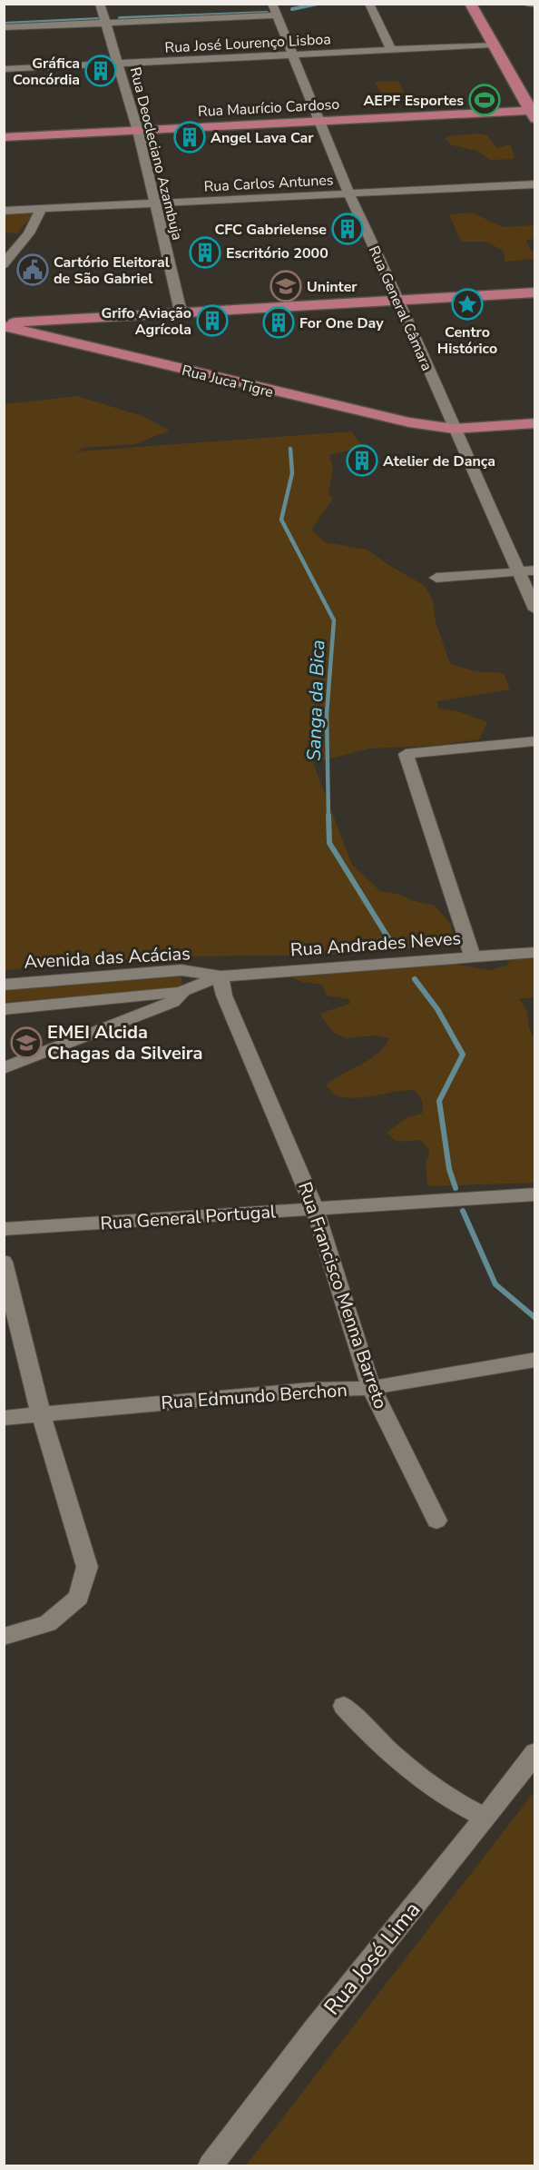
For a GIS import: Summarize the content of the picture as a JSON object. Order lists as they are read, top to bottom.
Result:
{
  "streets": {
    "main road": ["Rua Maurício Cardoso", "Rua Juca Tigre"],
    "street": [
      "Rua José Lourenço Lisboa",
      "Rua Deocleciano Azambuja",
      "Rua Carlos Antunes",
      "Rua General Câmara",
      "Rua Andrades Neves",
      "Avenida das Acácias",
      "Rua General Portugal",
      "Rua Francisco Menna Barreto",
      "Rua Edmundo Berchon",
      "Rua José Lima"
    ]
  },
  "crossings": [
    ["Rua José Lourenço Lisboa", "Rua Deocleciano Azambuja"],
    ["Rua José Lourenço Lisboa", "Rua General Câmara"],
    ["Rua Maurício Cardoso", "Rua Deocleciano Azambuja"],
    ["Rua Maurício Cardoso", "Rua General Câmara"],
    ["Rua Deocleciano Azambuja", "Rua Carlos Antunes"],
    ["Rua Carlos Antunes", "Rua General Câmara"],
    ["Rua General Câmara", "Rua Juca Tigre"],
    ["Rua Andrades Neves", "Avenida das Acácias"],
    ["Rua Andrades Neves", "Rua Francisco Menna Barreto"],
    ["Avenida das Acácias", "Rua Francisco Menna Barreto"],
    ["Rua General Portugal", "Rua Francisco Menna Barreto"],
    ["Rua Francisco Menna Barreto", "Rua Edmundo Berchon"]
  ],
  "water": ["Sanga da Bica"],
  "places": {
    "building": [
      "Gráfica Concórdia",
      "Angel Lava Car",
      "CFC Gabrielense",
      "Escritório 2000",
      "Grifo Aviação Agrícola",
      "For One Day",
      "Atelier de Dança"
    ],
    "sports": ["AEPF Esportes"],
    "public building": ["Cartório Eleitoral de São Gabriel"],
    "school or university": ["Uninter", "EMEI Alcida Chagas da Silveira"],
    "place": ["Centro Histórico"]
  }
}
